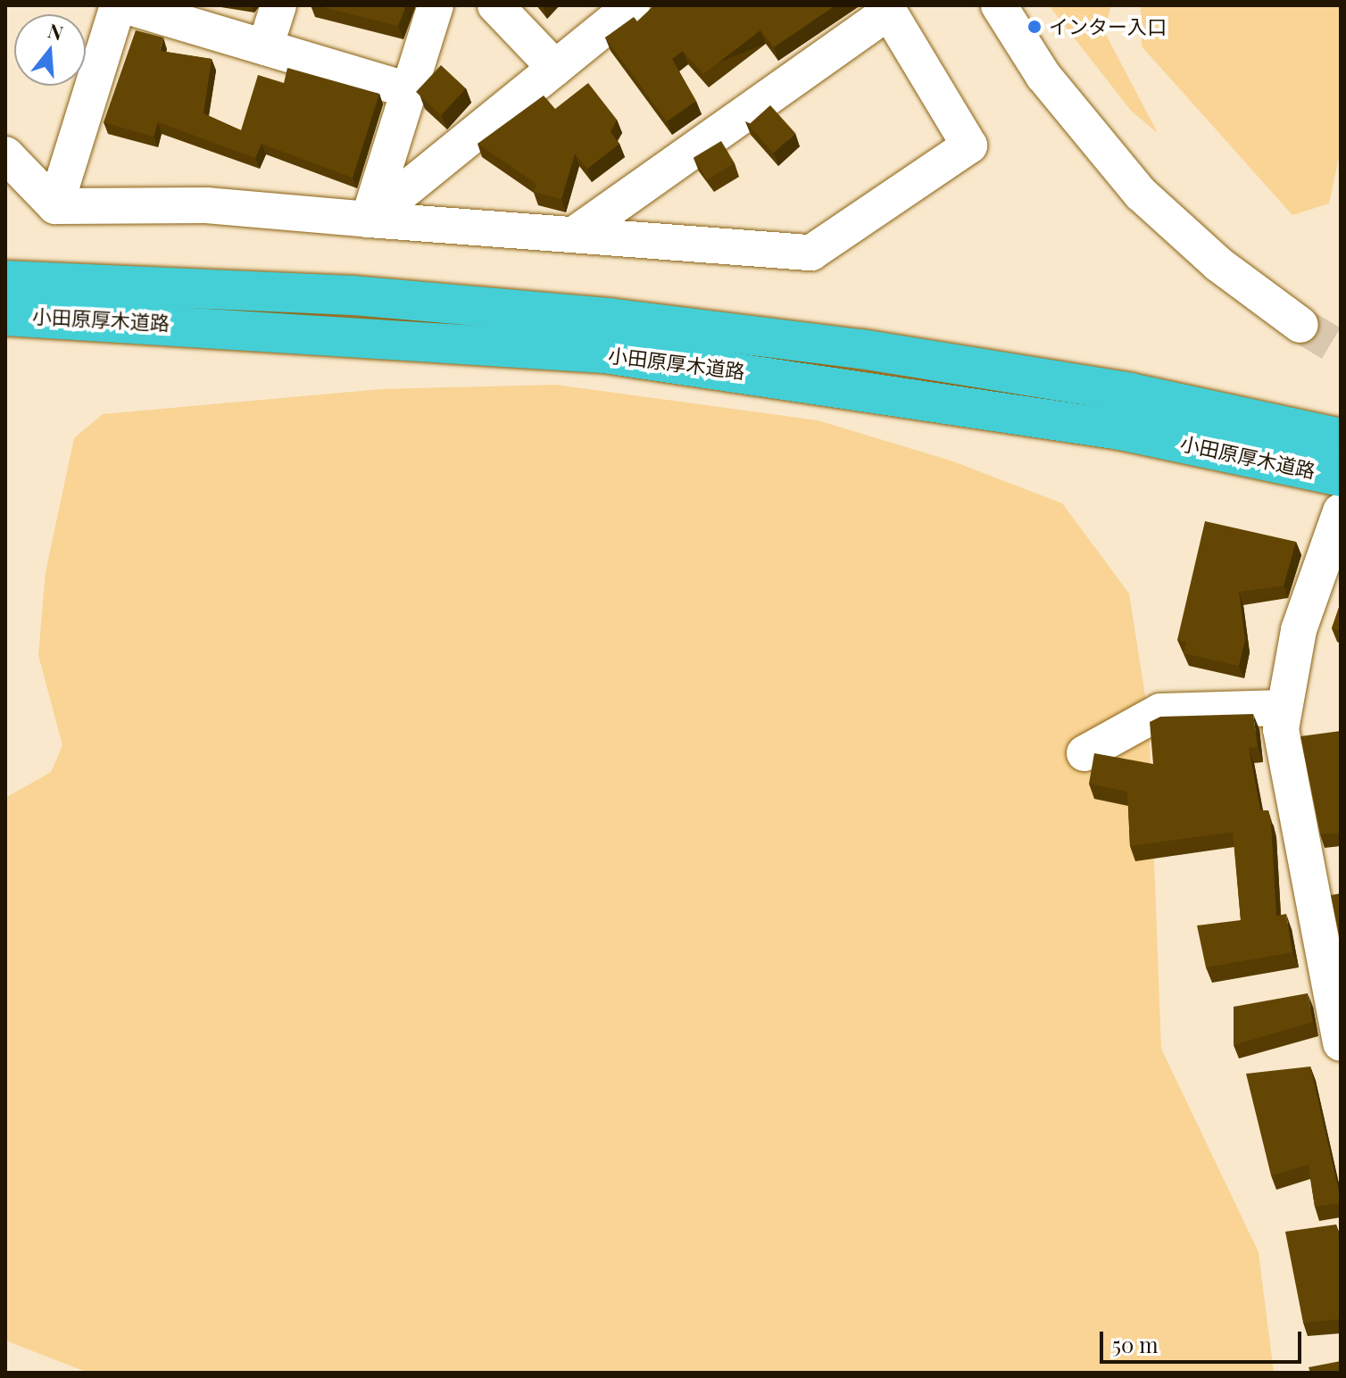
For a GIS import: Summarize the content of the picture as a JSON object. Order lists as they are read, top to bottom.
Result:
{
  "streets": {
    "highway": ["小田原厚木道路"]
  },
  "places": ["インター入口"],
  "scale_bar": "50 m",
  "north": "top"
}
